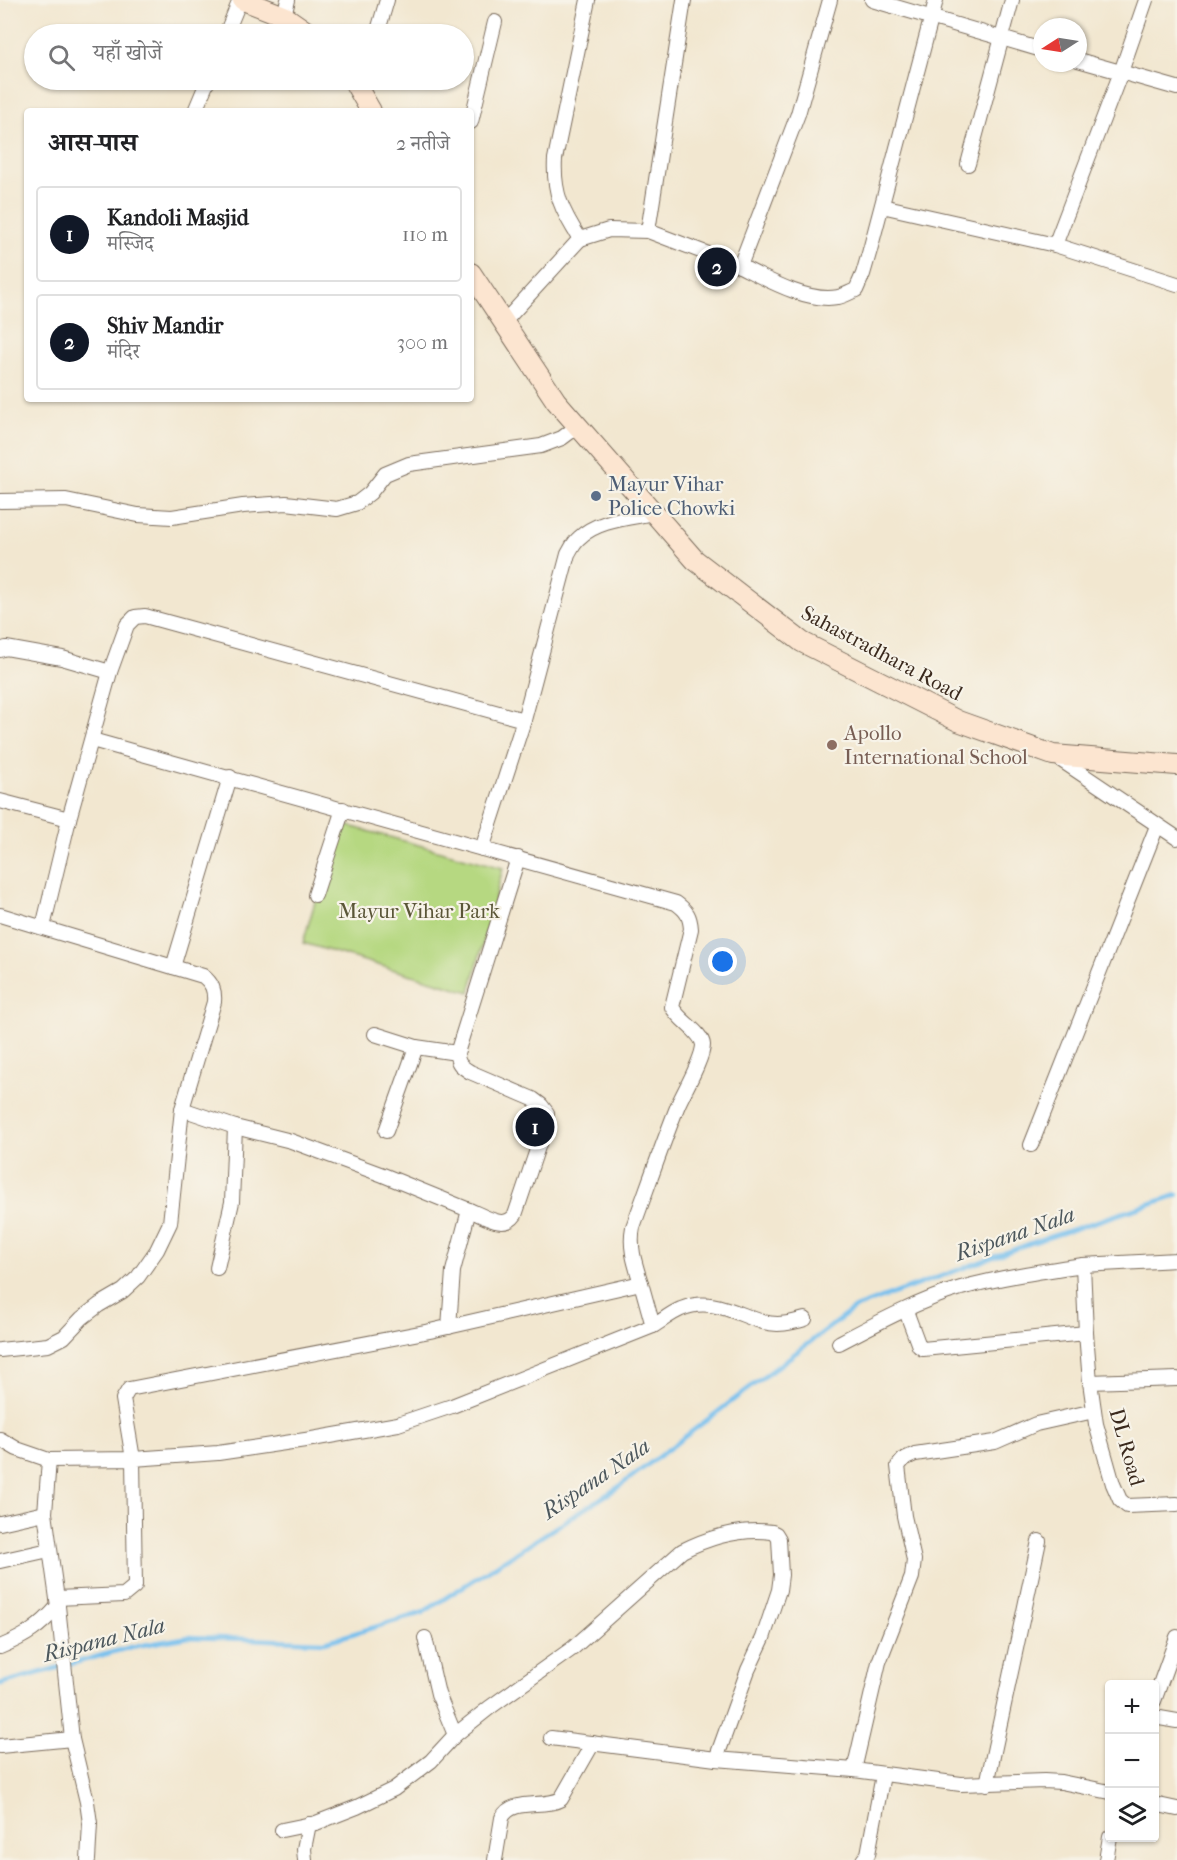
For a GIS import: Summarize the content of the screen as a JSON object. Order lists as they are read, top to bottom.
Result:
{
  "streets": {
    "main road": ["Sahastradhara Road"],
    "street": ["DL Road"]
  },
  "water": ["Rispana Nala"],
  "parks": ["Mayur Vihar Park"],
  "places": ["Mayur Vihar Police Chowki", "Apollo International School"],
  "north": "left",
  "page": {
    "search": "यहाँ खोजें",
    "heading": ["आस-पास", "2 नतीजे"],
    "list": [
      {
        "mark": "1",
        "name": "Kandoli Masjid",
        "note": "मस्जिद",
        "value": "110 m"
      },
      {
        "mark": "2",
        "name": "Shiv Mandir",
        "note": "मंदिर",
        "value": "300 m"
      }
    ],
    "pins": ["2", "1"],
    "map_buttons": ["+", "−"]
  }
}
